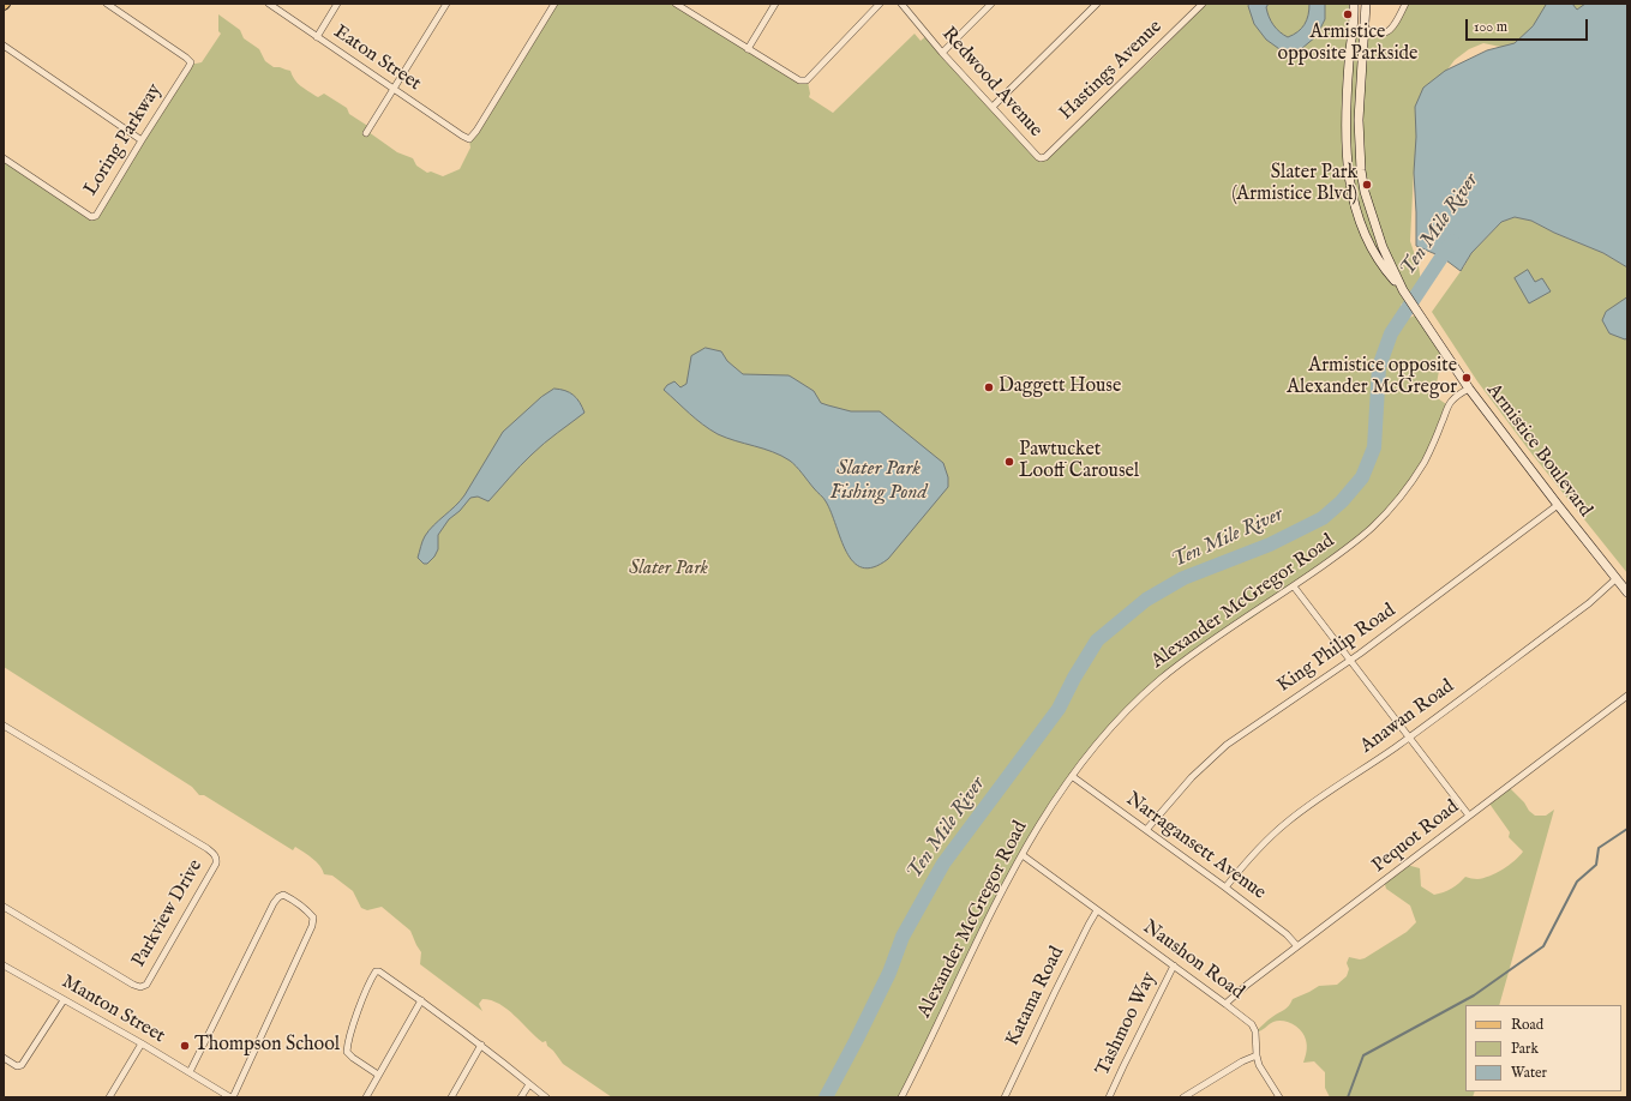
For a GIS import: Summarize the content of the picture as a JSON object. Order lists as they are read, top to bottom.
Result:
{
  "streets": {
    "main road": ["Armistice Boulevard"],
    "street": [
      "Eaton Street",
      "Hastings Avenue",
      "Redwood Avenue",
      "Loring Parkway",
      "Alexander McGregor Road",
      "King Philip Road",
      "Anawan Road",
      "Pequot Road",
      "Narragansett Avenue",
      "Parkview Drive",
      "Naushon Road",
      "Katama Road",
      "Manton Street",
      "Tashmoo Way"
    ]
  },
  "crossings": [
    ["Hastings Avenue", "Redwood Avenue"],
    ["Armistice Boulevard", "Alexander McGregor Road"],
    ["Armistice Boulevard", "King Philip Road"],
    ["Armistice Boulevard", "Anawan Road"],
    ["Alexander McGregor Road", "Narragansett Avenue"],
    ["Alexander McGregor Road", "Naushon Road"],
    ["King Philip Road", "Narragansett Avenue"],
    ["Anawan Road", "Narragansett Avenue"],
    ["Pequot Road", "Narragansett Avenue"],
    ["Pequot Road", "Naushon Road"],
    ["Naushon Road", "Katama Road"],
    ["Naushon Road", "Tashmoo Way"]
  ],
  "water": ["Ten Mile River", "Slater Park Fishing Pond"],
  "parks": ["Slater Park"],
  "places": [
    "Armistice opposite Parkside",
    "Slater Park (Armistice Blvd)",
    "Armistice opposite Alexander McGregor",
    "Daggett House",
    "Pawtucket Looff Carousel",
    "Thompson School"
  ],
  "legend": ["Road", "Park", "Water"],
  "scale_bar": "100 m"
}
